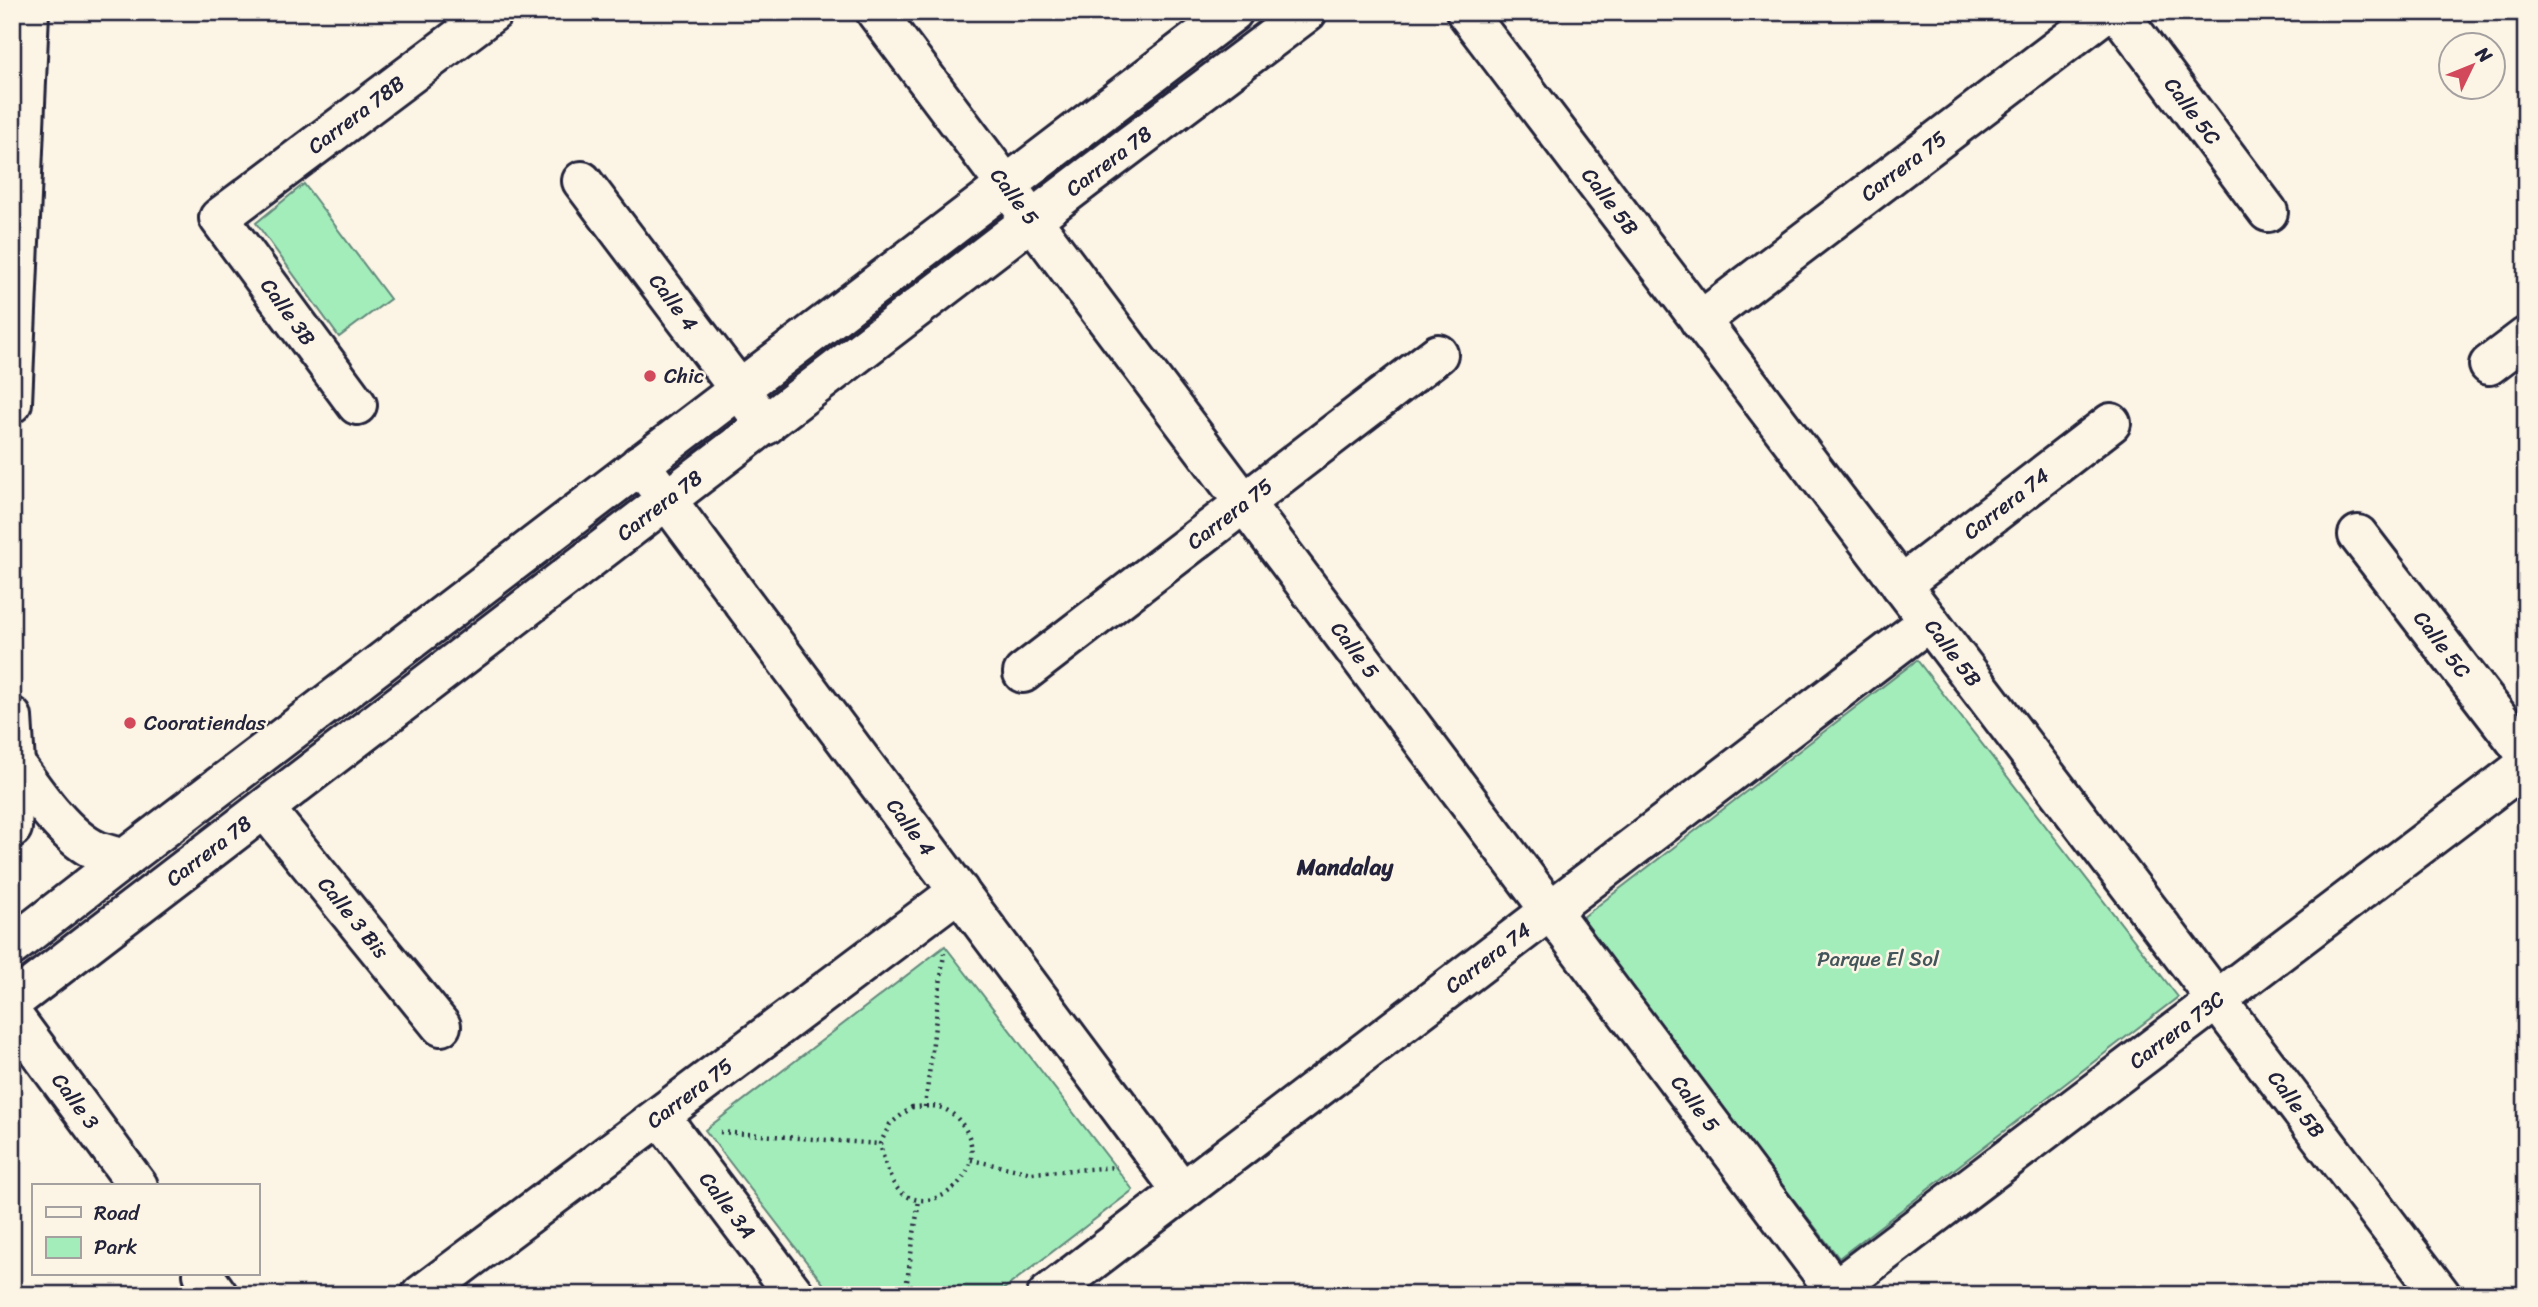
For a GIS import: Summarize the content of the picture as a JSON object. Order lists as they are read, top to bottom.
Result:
{
  "streets": {
    "street": [
      "Calle 5C",
      "Carrera 78B",
      "Carrera 78",
      "Carrera 75",
      "Calle 5",
      "Calle 5B",
      "Calle 4",
      "Calle 3B",
      "Carrera 74",
      "Calle 3 Bis",
      "Carrera 73C",
      "Calle 3",
      "Calle 3A"
    ]
  },
  "crossings": [
    ["Carrera 78B", "Calle 3B"],
    ["Carrera 78", "Calle 5"],
    ["Carrera 78", "Calle 4"],
    ["Carrera 78", "Calle 3 Bis"],
    ["Carrera 75", "Calle 5"],
    ["Carrera 75", "Calle 5B"],
    ["Carrera 75", "Calle 4"],
    ["Carrera 75", "Calle 3A"],
    ["Calle 5", "Carrera 74"],
    ["Calle 5", "Carrera 73C"],
    ["Calle 5B", "Carrera 74"],
    ["Calle 5B", "Carrera 73C"],
    ["Calle 4", "Carrera 74"]
  ],
  "districts": ["Mandalay"],
  "parks": ["Parque El Sol"],
  "places": ["Chic", "Cooratiendas"],
  "legend": ["Road", "Park"],
  "north": "top right"
}
